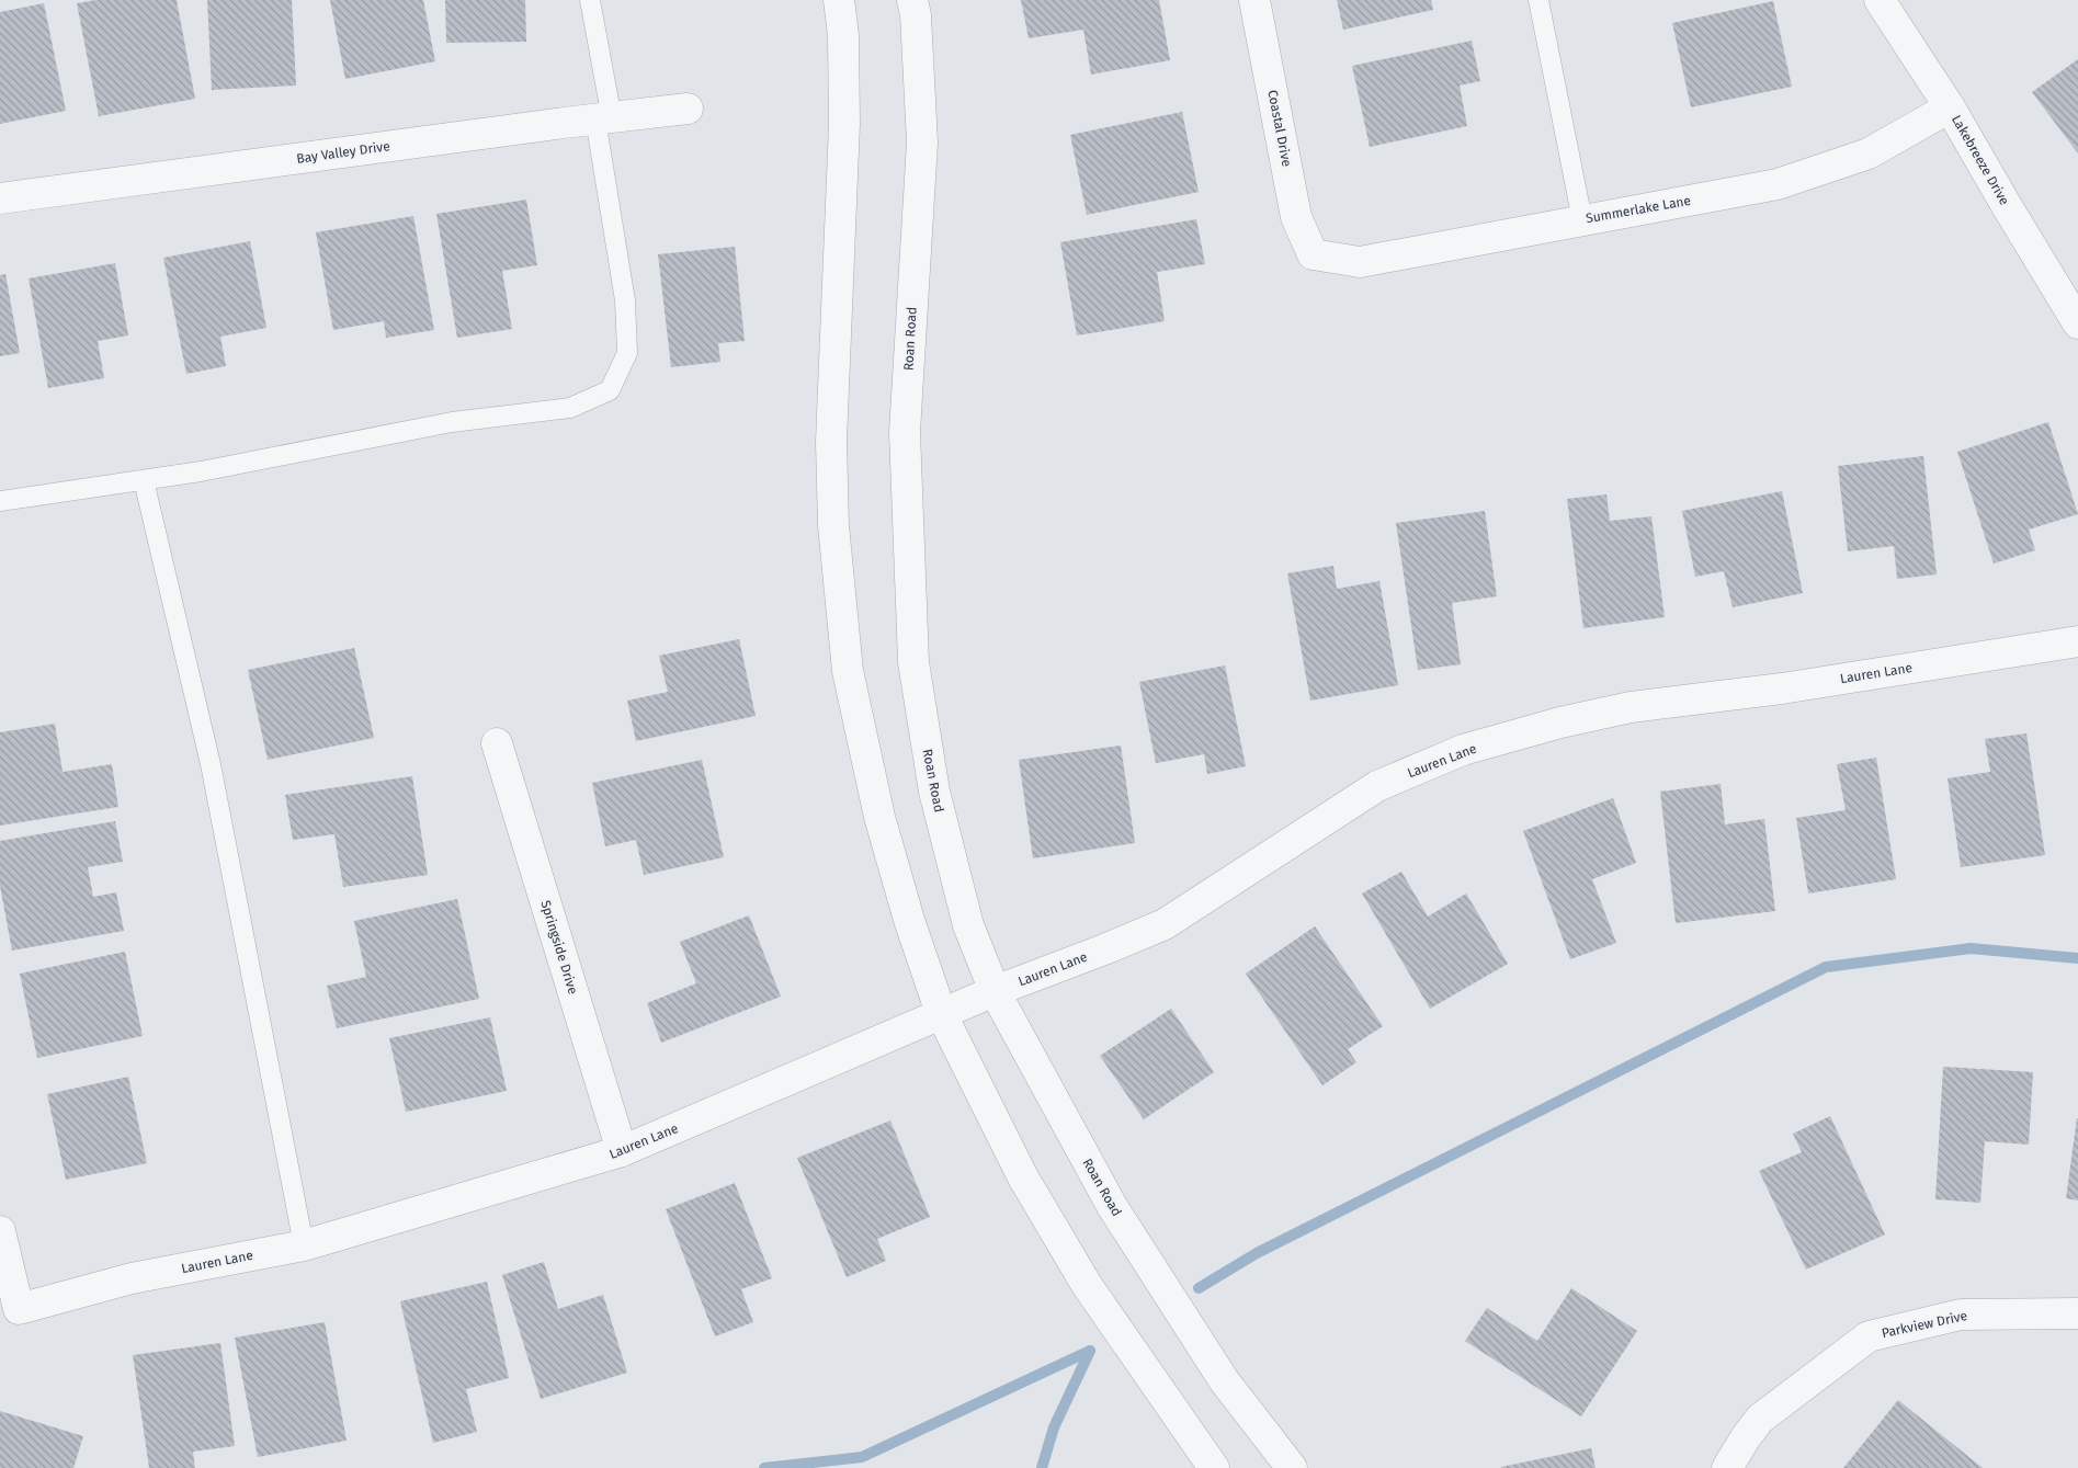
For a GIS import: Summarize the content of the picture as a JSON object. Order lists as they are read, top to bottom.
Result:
{
  "streets": {
    "street": [
      "Coastal Drive",
      "Bay Valley Drive",
      "Lakebreeze Drive",
      "Summerlake Lane",
      "Roan Road",
      "Lauren Lane",
      "Springside Drive",
      "Parkview Drive"
    ]
  },
  "crossings": [
    ["Coastal Drive", "Summerlake Lane"],
    ["Lakebreeze Drive", "Summerlake Lane"],
    ["Roan Road", "Lauren Lane"],
    ["Lauren Lane", "Springside Drive"]
  ]
}
